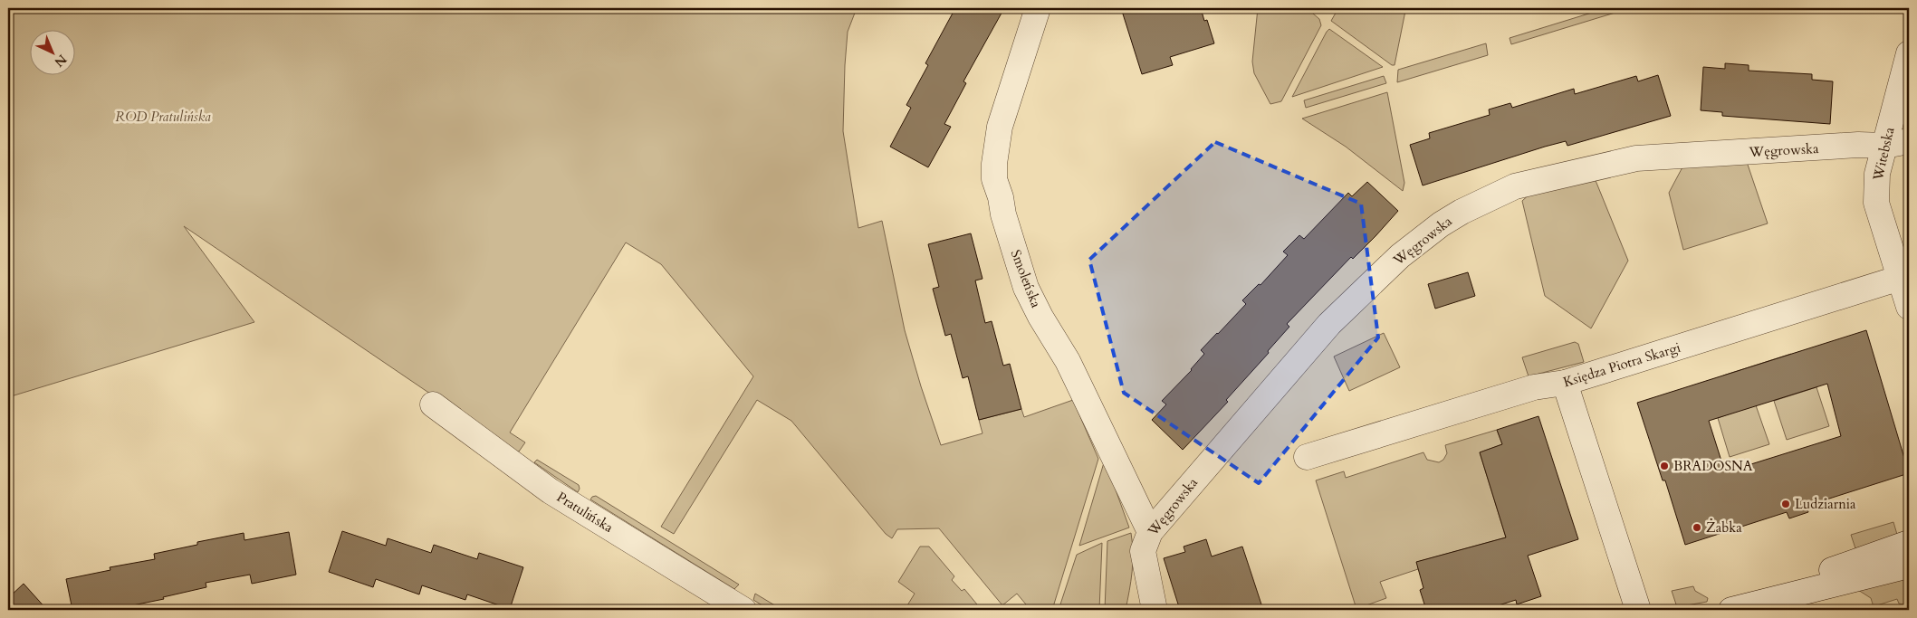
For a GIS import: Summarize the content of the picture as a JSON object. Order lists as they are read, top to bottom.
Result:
{
  "streets": {
    "street": [
      "Węgrowska",
      "Witebska",
      "Smoleńska",
      "Księdza Piotra Skargi",
      "Pratulińska"
    ]
  },
  "crossings": [
    ["Węgrowska", "Witebska"],
    ["Węgrowska", "Smoleńska"],
    ["Witebska", "Księdza Piotra Skargi"]
  ],
  "parks": ["ROD Pratulińska"],
  "places": ["BRADOSNA", "Ludziarnia", "Żabka"],
  "north": "bottom right"
}
